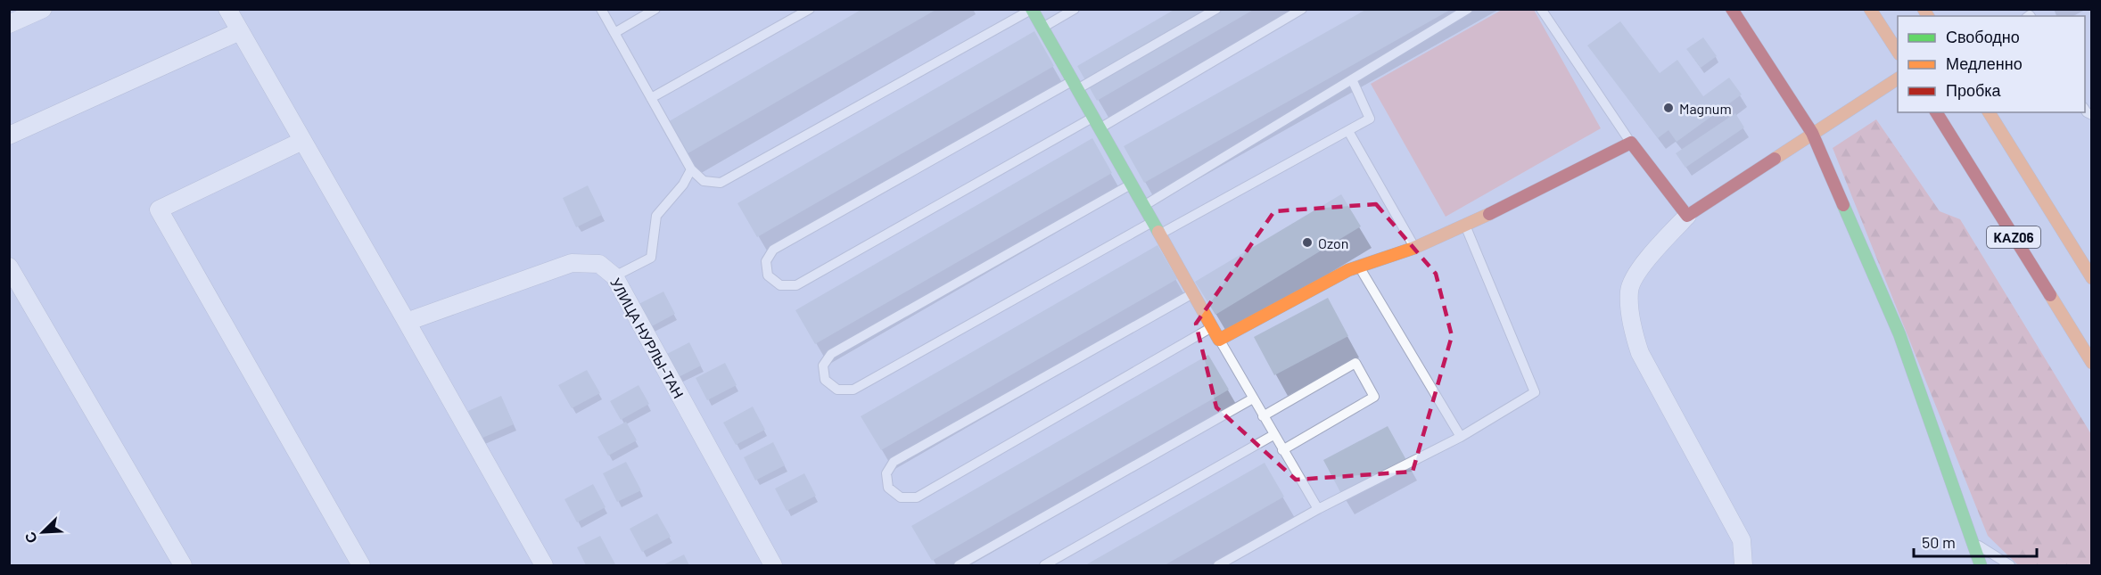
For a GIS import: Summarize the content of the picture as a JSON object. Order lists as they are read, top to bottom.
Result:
{
  "streets": {
    "main road": ["KАZ06"],
    "street": ["УЛИЦА НУРЛЫ-ТАН"]
  },
  "places": ["Magnum", "Ozon"],
  "legend": ["Свободно", "Медленно", "Пробка"],
  "scale_bar": "50 m",
  "north": "bottom left"
}
